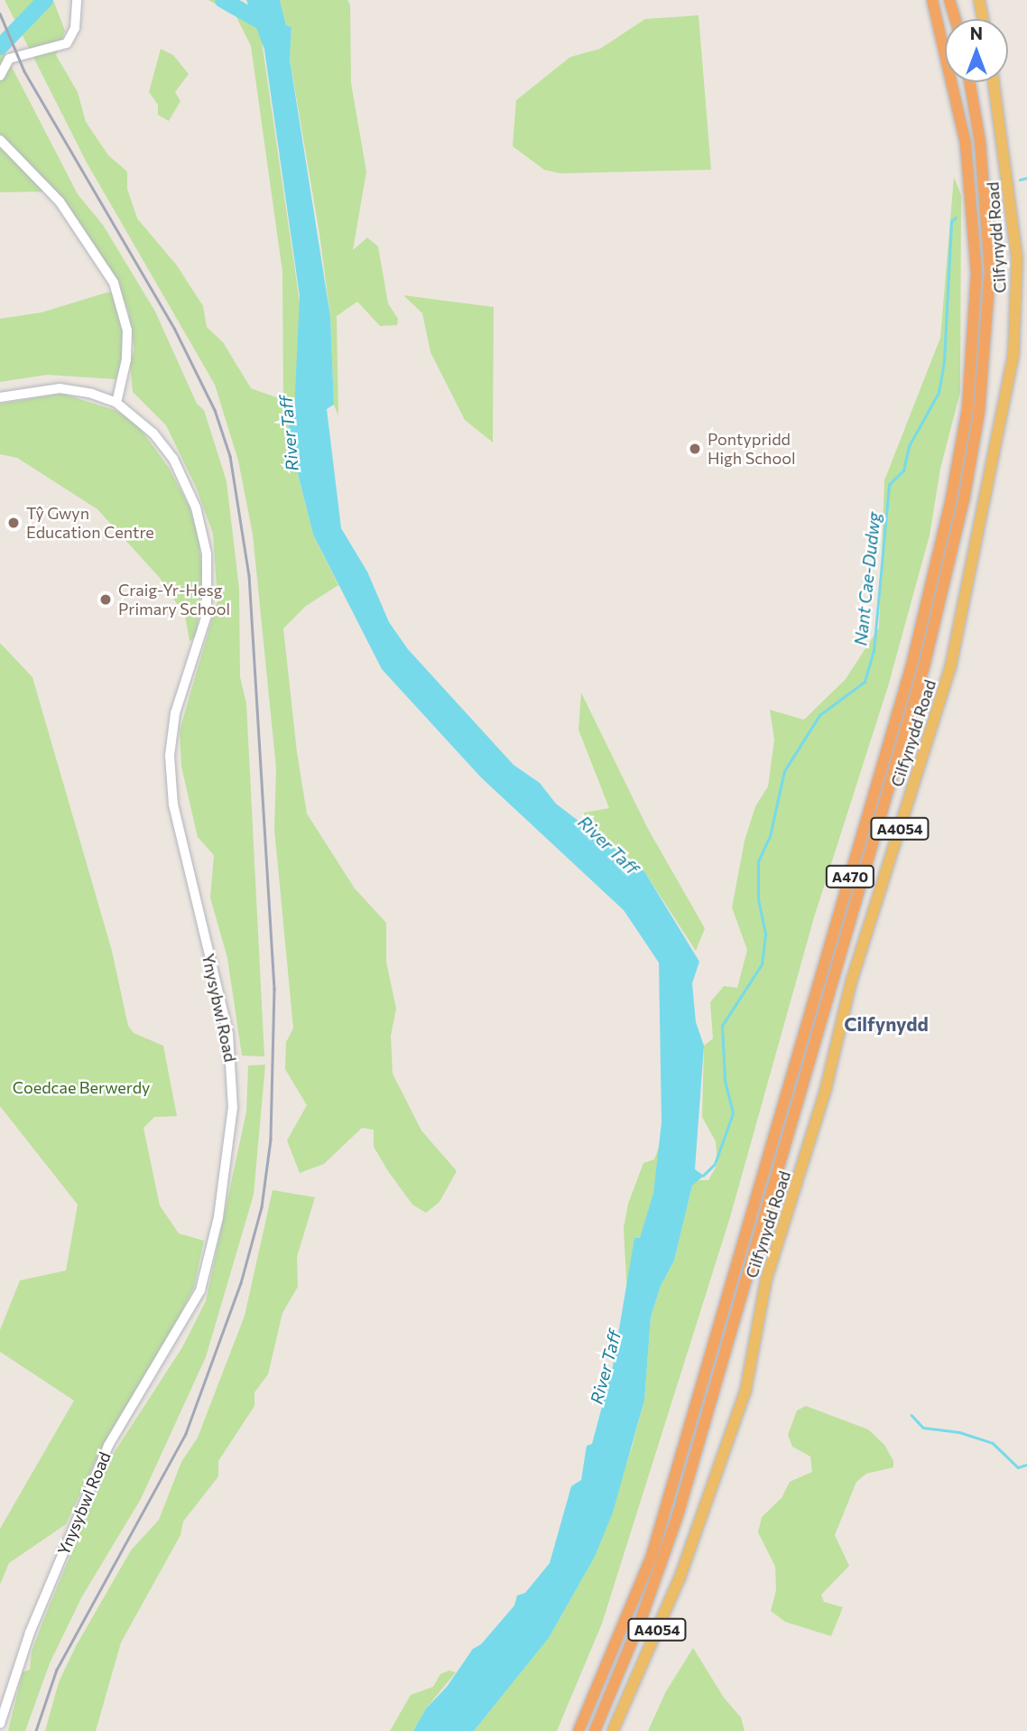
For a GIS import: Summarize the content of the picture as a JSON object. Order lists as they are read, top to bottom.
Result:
{
  "streets": {
    "highway": ["A470"],
    "main road": ["Cilfynydd Road", "A4054", "Ynysybwl Road"]
  },
  "districts": ["Cilfynydd"],
  "water": ["River Taff", "Nant Cae-Dudwg"],
  "parks": ["Coedcae Berwerdy"],
  "places": ["Pontypridd High School", "Tŷ Gwyn Education Centre", "Craig-Yr-Hesg Primary School"],
  "north": "top"
}
